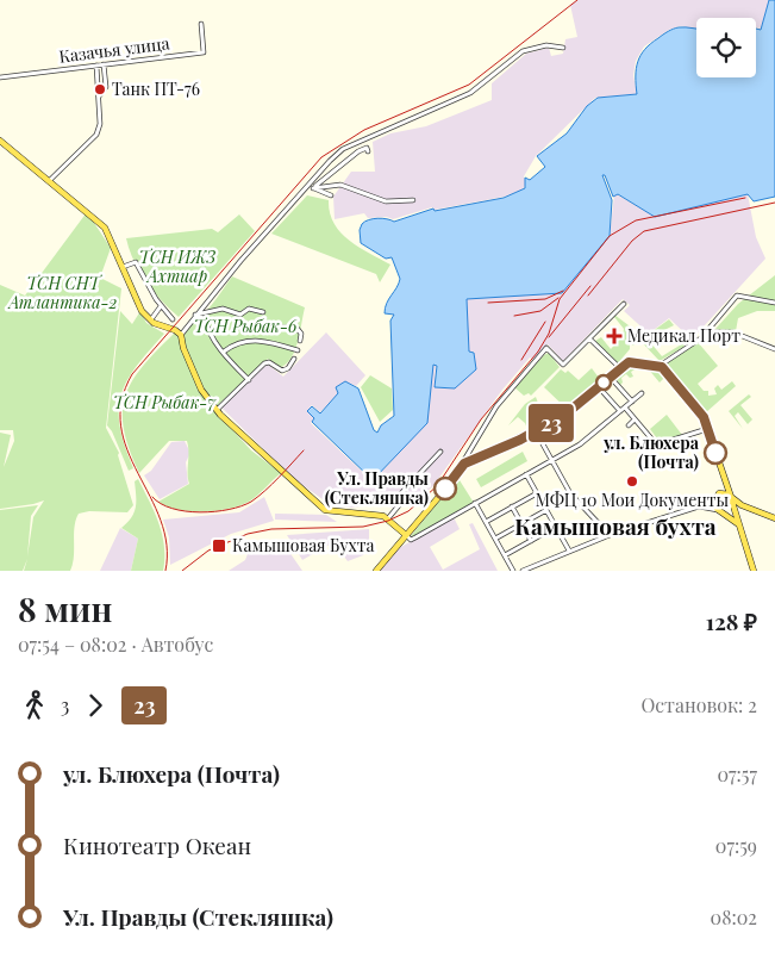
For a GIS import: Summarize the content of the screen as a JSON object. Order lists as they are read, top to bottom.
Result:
{
  "streets": {
    "street": ["Казачья улица"]
  },
  "districts": ["Камышовая бухта"],
  "parks": [
    "ТСН ИЖЗ Ахтиар",
    "ТСН СНТ Атлантика-2",
    "ТСН Рыбак-6",
    "ТСН Рыбак-7"
  ],
  "places": {
    "other": [
      "Танк ПТ-76",
      "ул. Блюхера (Почта)",
      "МФЦ 10 Мои Документы",
      "Ул. Правды (Стекляшка)"
    ],
    "health": ["Медикал Порт"],
    "transit": ["Камышовая Бухта"]
  },
  "lines": ["bus line 23"],
  "page": {
    "on_map": "23",
    "heading": ["8 мин", "07:54 – 08:02 · Автобус", "128 ₽"],
    "legs": ["3", "23", "Остановок: 2"],
    "list": [
      {
        "name": "ул. Блюхера (Почта)",
        "value": "07:57"
      },
      {
        "name": "Кинотеатр Океан",
        "value": "07:59"
      },
      {
        "name": "Ул. Правды (Стекляшка)",
        "value": "08:02"
      }
    ]
  }
}
